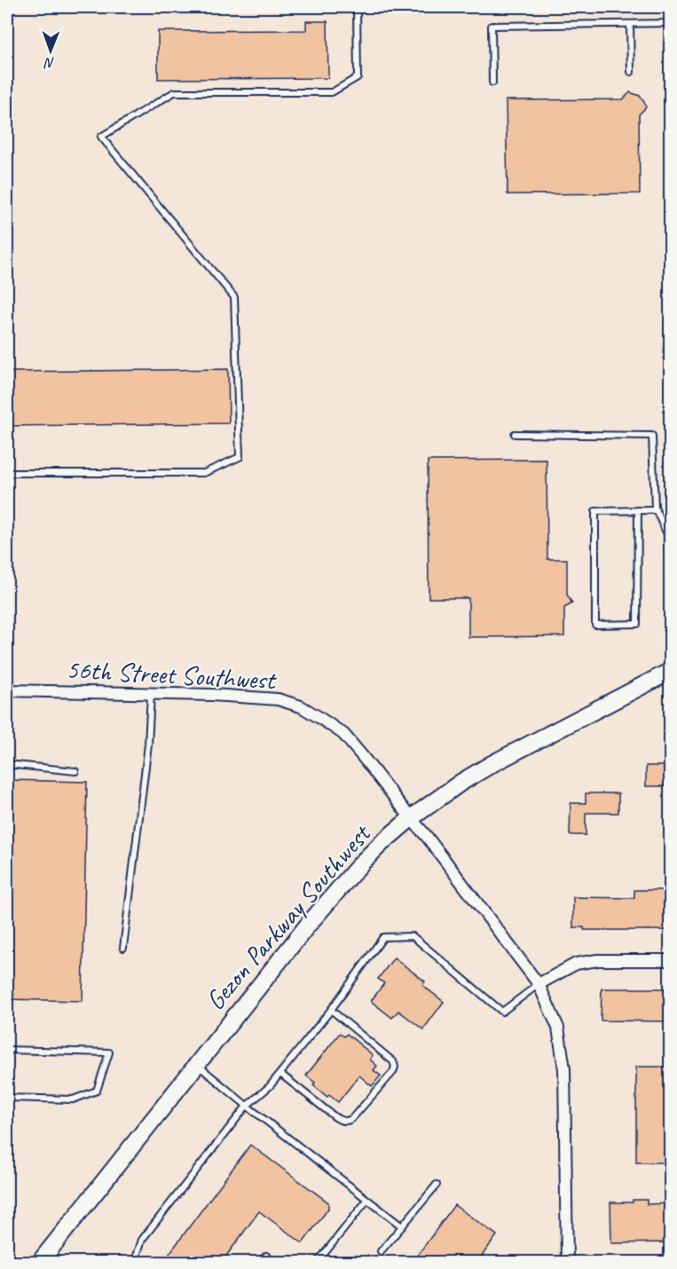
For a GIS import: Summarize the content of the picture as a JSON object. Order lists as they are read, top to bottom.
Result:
{
  "streets": {
    "main road": ["Gezon Parkway Southwest"],
    "street": ["56th Street Southwest"]
  },
  "crossings": [
    ["56th Street Southwest", "Gezon Parkway Southwest"]
  ],
  "north": "bottom"
}
